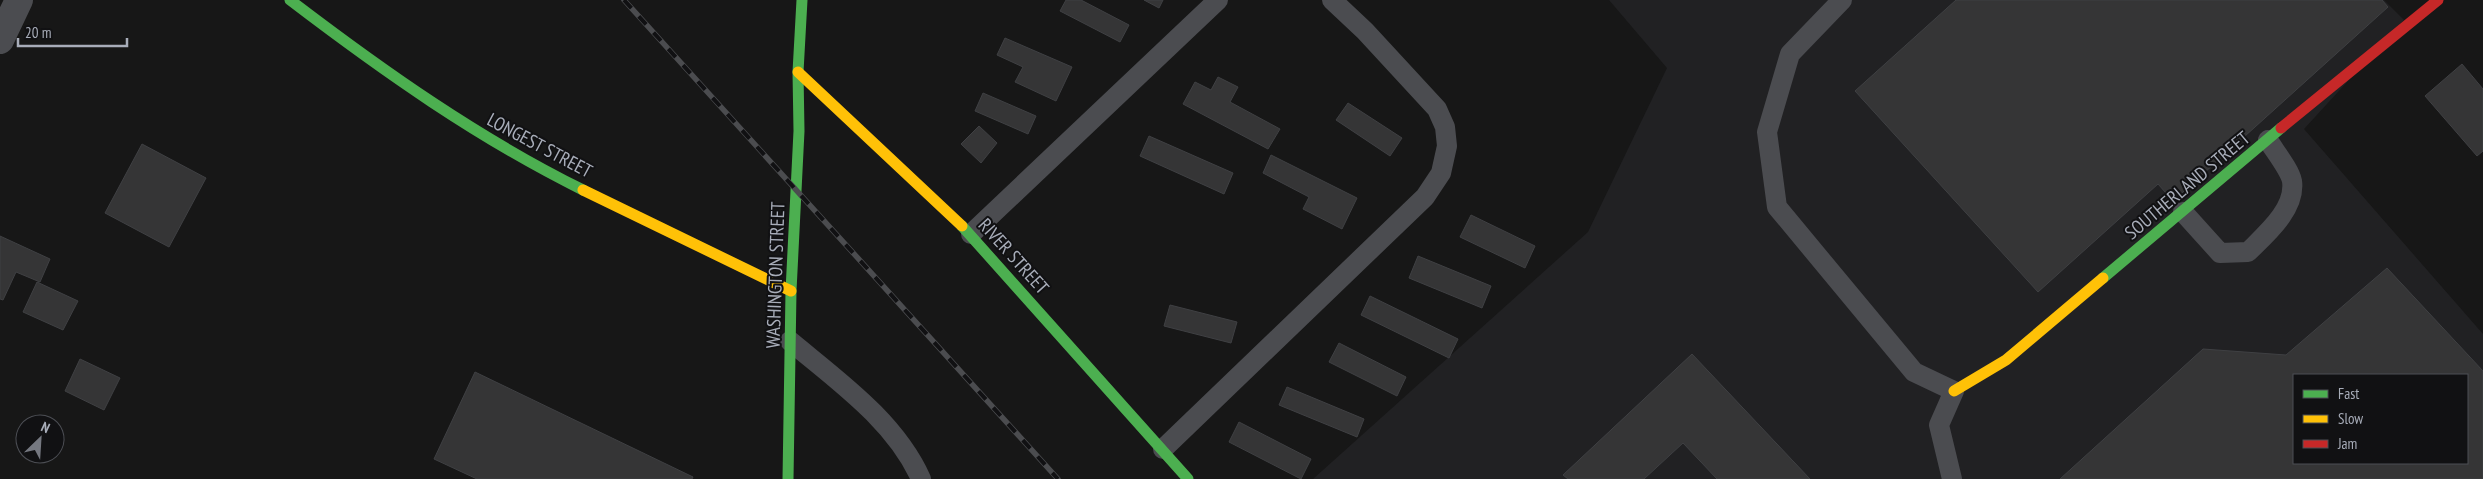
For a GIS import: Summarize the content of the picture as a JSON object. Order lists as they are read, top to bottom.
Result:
{
  "streets": {
    "street": [
      "LONGEST STREET",
      "SOUTHERLAND STREET",
      "RIVER STREET",
      "WASHINGTON STREET"
    ]
  },
  "crossings": [
    ["LONGEST STREET", "WASHINGTON STREET"],
    ["RIVER STREET", "WASHINGTON STREET"]
  ],
  "legend": ["Fast", "Slow", "Jam"],
  "scale_bar": "20 m",
  "north": "top right"
}
